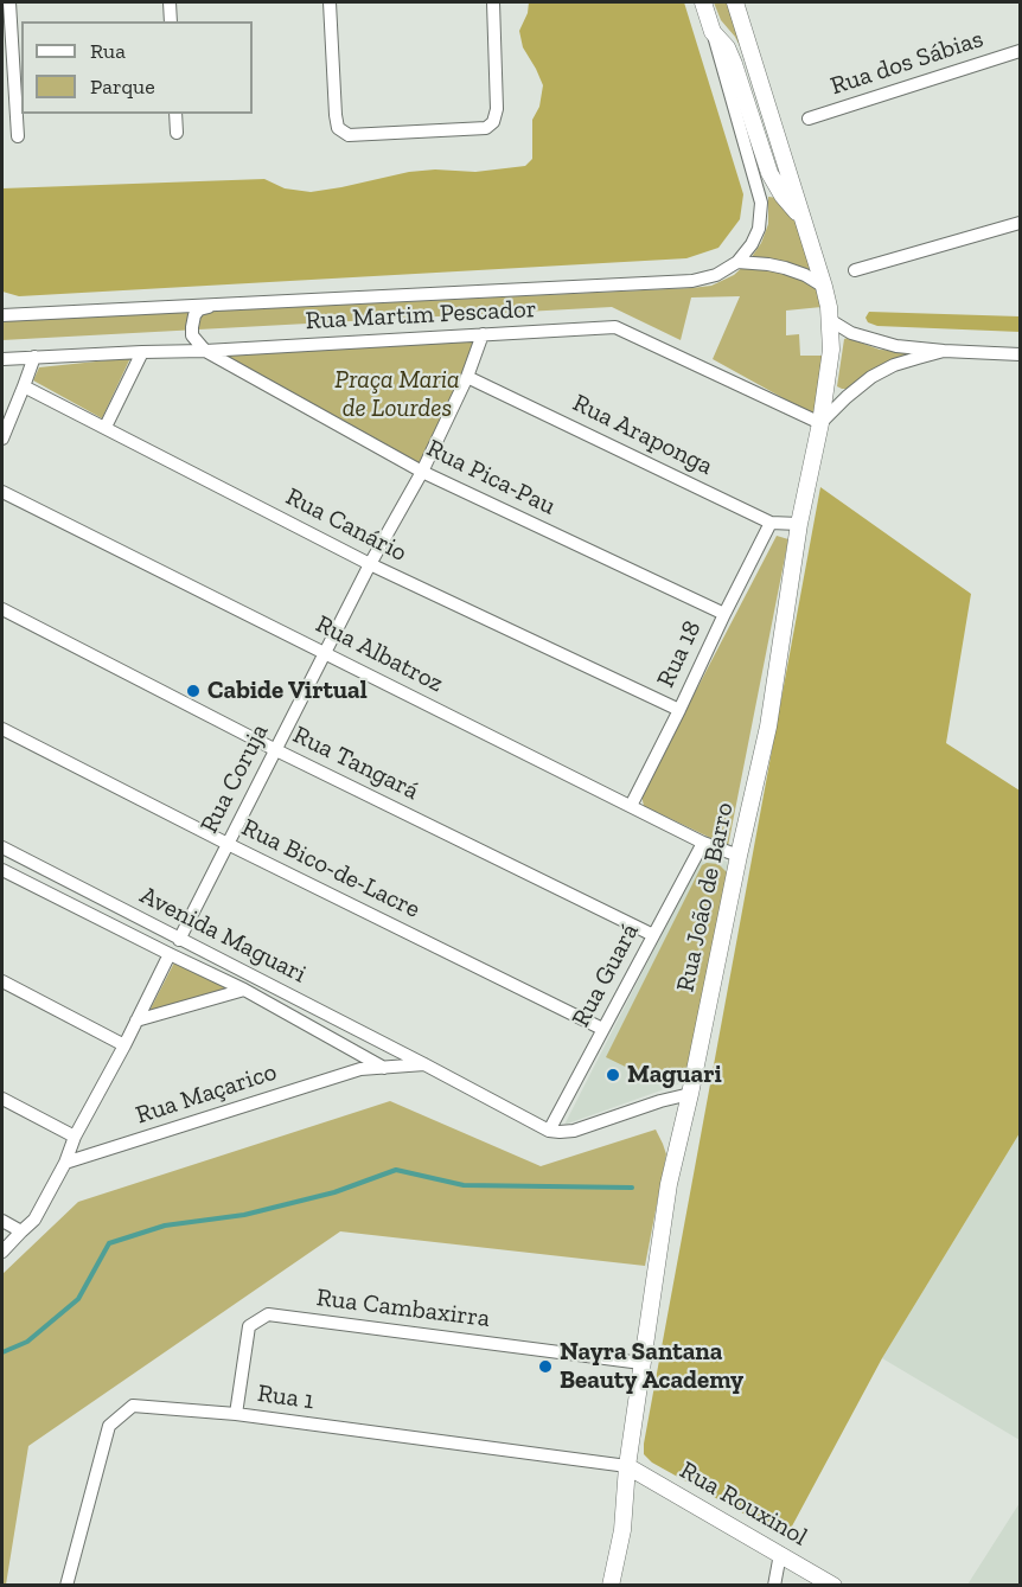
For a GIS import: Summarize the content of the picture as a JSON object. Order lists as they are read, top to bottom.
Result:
{
  "streets": {
    "street": [
      "Rua dos Sábias",
      "Rua Martim Pescador",
      "Rua Araponga",
      "Rua Pica-Pau",
      "Rua Canário",
      "Rua Albatroz",
      "Rua 18",
      "Rua Tangará",
      "Rua Coruja",
      "Rua Bico-de-Lacre",
      "Rua João de Barro",
      "Avenida Maguari",
      "Rua Guará",
      "Rua Maçarico",
      "Rua Cambaxirra",
      "Rua 1",
      "Rua Rouxinol"
    ]
  },
  "crossings": [
    ["Rua Martim Pescador", "Rua Pica-Pau"],
    ["Rua Martim Pescador", "Rua Coruja"],
    ["Rua Martim Pescador", "Rua João de Barro"],
    ["Rua Araponga", "Rua 18"],
    ["Rua Araponga", "Rua Coruja"],
    ["Rua Araponga", "Rua João de Barro"],
    ["Rua Pica-Pau", "Rua 18"],
    ["Rua Pica-Pau", "Rua Coruja"],
    ["Rua Canário", "Rua 18"],
    ["Rua Canário", "Rua Coruja"],
    ["Rua Albatroz", "Rua 18"],
    ["Rua Albatroz", "Rua Coruja"],
    ["Rua Albatroz", "Rua João de Barro"],
    ["Rua Albatroz", "Rua Guará"],
    ["Rua Tangará", "Rua Coruja"],
    ["Rua Tangará", "Rua Guará"],
    ["Rua Coruja", "Rua Bico-de-Lacre"],
    ["Rua Coruja", "Avenida Maguari"],
    ["Rua Bico-de-Lacre", "Rua Guará"],
    ["Rua João de Barro", "Rua Cambaxirra"],
    ["Rua João de Barro", "Rua 1"],
    ["Rua João de Barro", "Rua Rouxinol"],
    ["Avenida Maguari", "Rua Guará"],
    ["Avenida Maguari", "Rua Maçarico"],
    ["Rua Cambaxirra", "Rua 1"],
    ["Rua 1", "Rua Rouxinol"]
  ],
  "parks": ["Praça Maria de Lourdes"],
  "places": ["Cabide Virtual", "Maguari", "Nayra Santana Beauty Academy"],
  "legend": ["Rua", "Parque"]
}
